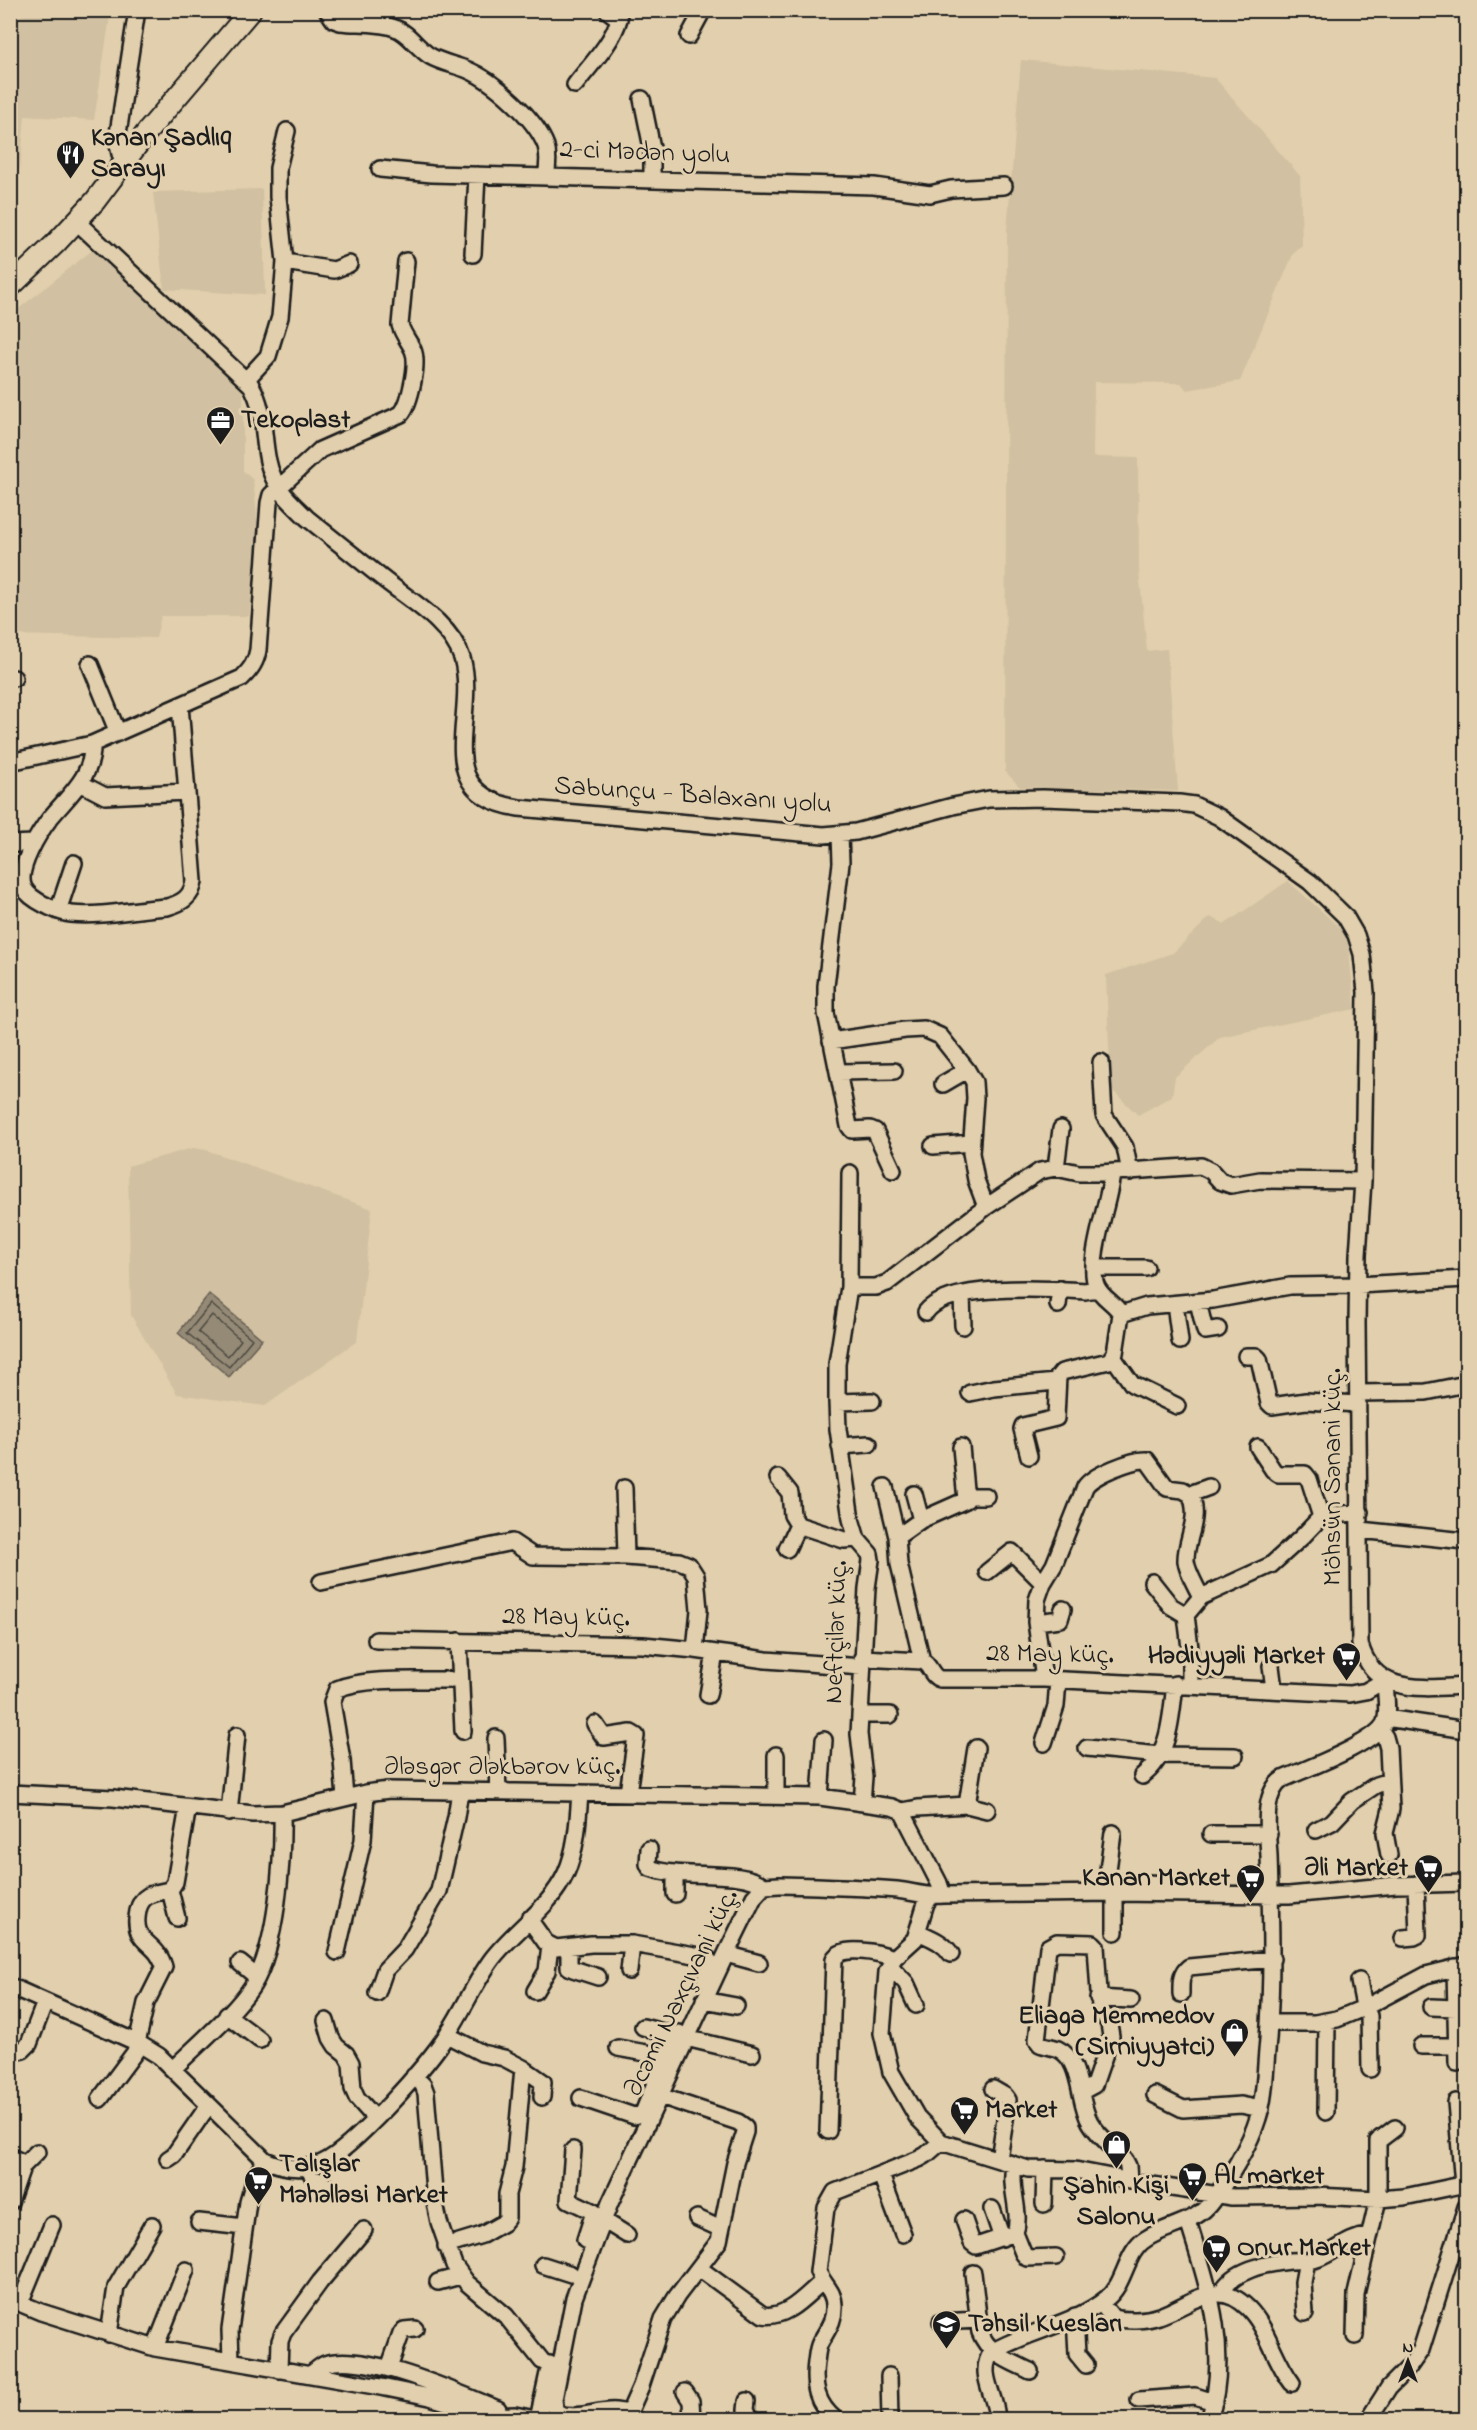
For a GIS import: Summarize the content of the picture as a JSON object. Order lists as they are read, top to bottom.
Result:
{
  "streets": {
    "street": [
      "2-ci Mədən yolu",
      "Sabunçu - Balaxanı yolu",
      "Möhsün Sənani küç.",
      "28 May küç.",
      "Neftçilər küç.",
      "Ələsgər Ələkbərov küç.",
      "Əcəmi Naxçıvani küç."
    ]
  },
  "crossings": [
    ["Sabunçu - Balaxanı yolu", "Möhsün Sənani küç."],
    ["Möhsün Sənani küç.", "28 May küç."],
    ["28 May küç.", "Neftçilər küç."],
    ["Neftçilər küç.", "Ələsgər Ələkbərov küç."]
  ],
  "places": {
    "restaurant": ["Kənan Şadlıq Sarayı"],
    "office": ["Tekoplast"],
    "supermarket": [
      "Hədiyyəli Market",
      "Əli Market",
      "Kanan Market",
      "Market",
      "AL market",
      "Talışlar Məhəlləsi Market",
      "Onur Market"
    ],
    "shop": ["Eliaga Memmedov (Sirniyyatci)", "Şahin Kişi Salonu"],
    "school or university": ["Təhsil Kuesları"]
  },
  "north": "top"
}
